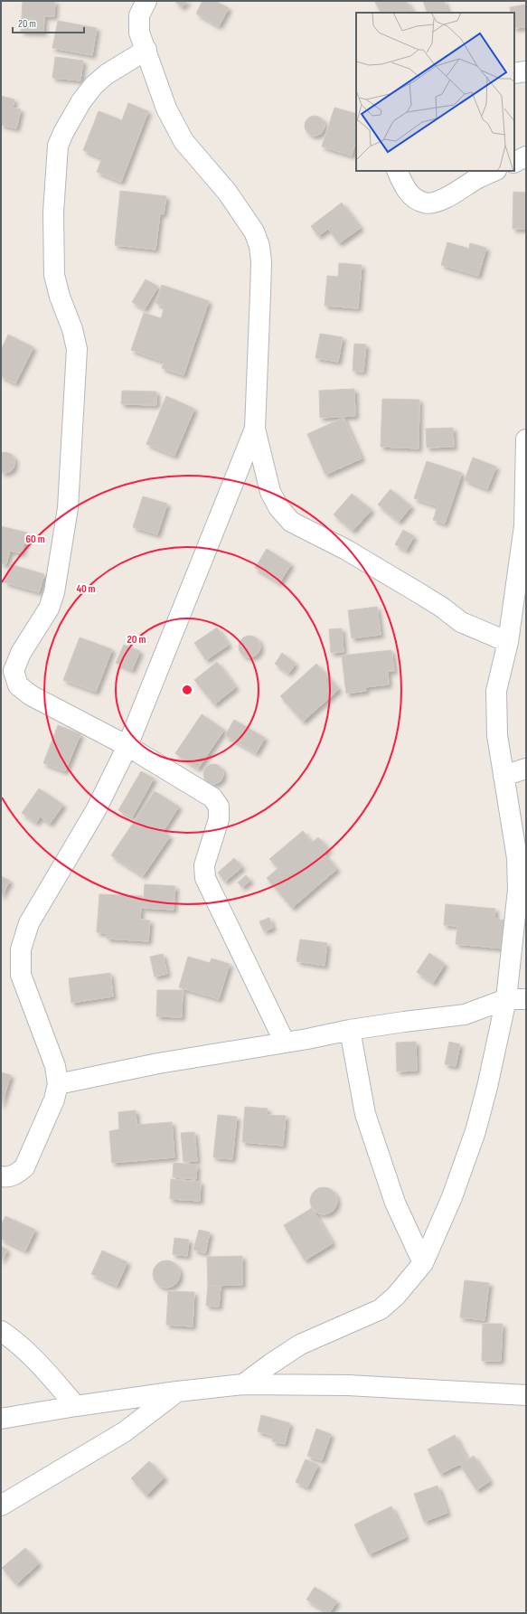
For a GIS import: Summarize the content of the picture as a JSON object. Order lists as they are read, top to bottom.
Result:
{
  "scale_bar": "20 m",
  "rings": ["60 m", "40 m", "20 m"]
}
